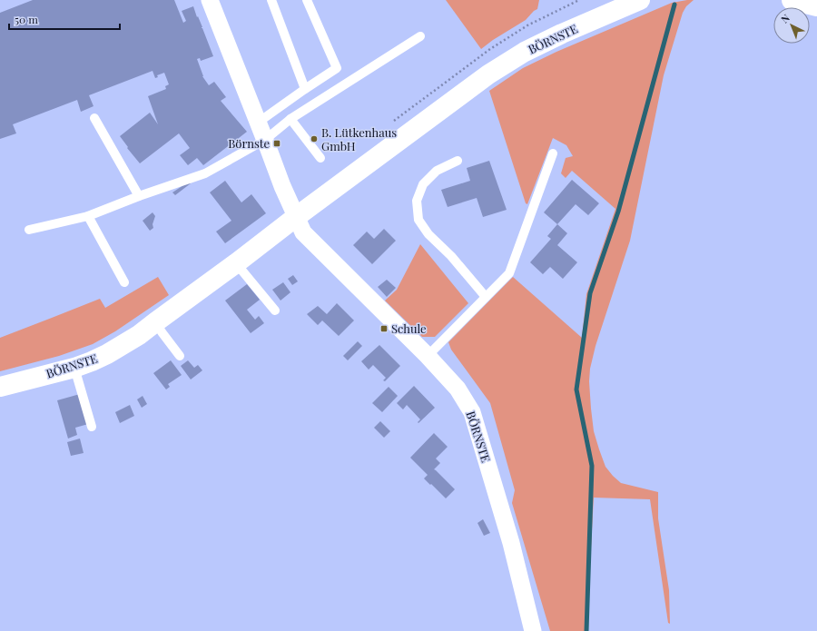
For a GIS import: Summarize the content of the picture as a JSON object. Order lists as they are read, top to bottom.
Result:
{
  "streets": {
    "street": ["BÖRNSTE"]
  },
  "places": {
    "other": ["B. Lütkenhaus GmbH"],
    "transit": ["Börnste", "Schule"]
  },
  "scale_bar": "50 m",
  "north": "top left"
}
